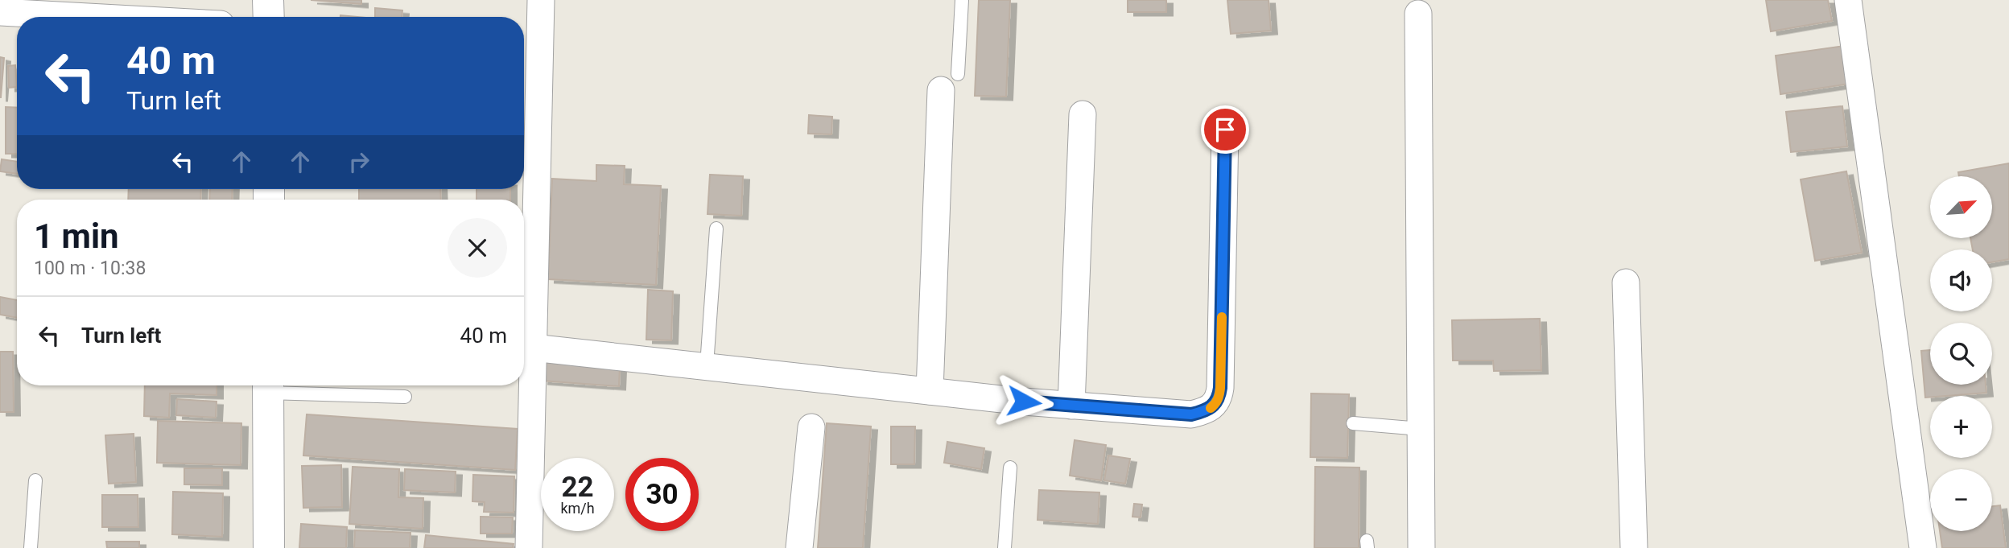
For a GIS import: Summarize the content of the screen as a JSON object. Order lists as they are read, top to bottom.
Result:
{
  "north": "top right",
  "page": {
    "turn": ["40 m", "Turn left"],
    "map_buttons": ["+", "−"],
    "heading": ["1 min", "100 m · 10:38"],
    "list": [
      {
        "name": "Turn left",
        "value": "40 m"
      }
    ],
    "speed": "22 km/h",
    "limit": "30"
  }
}
